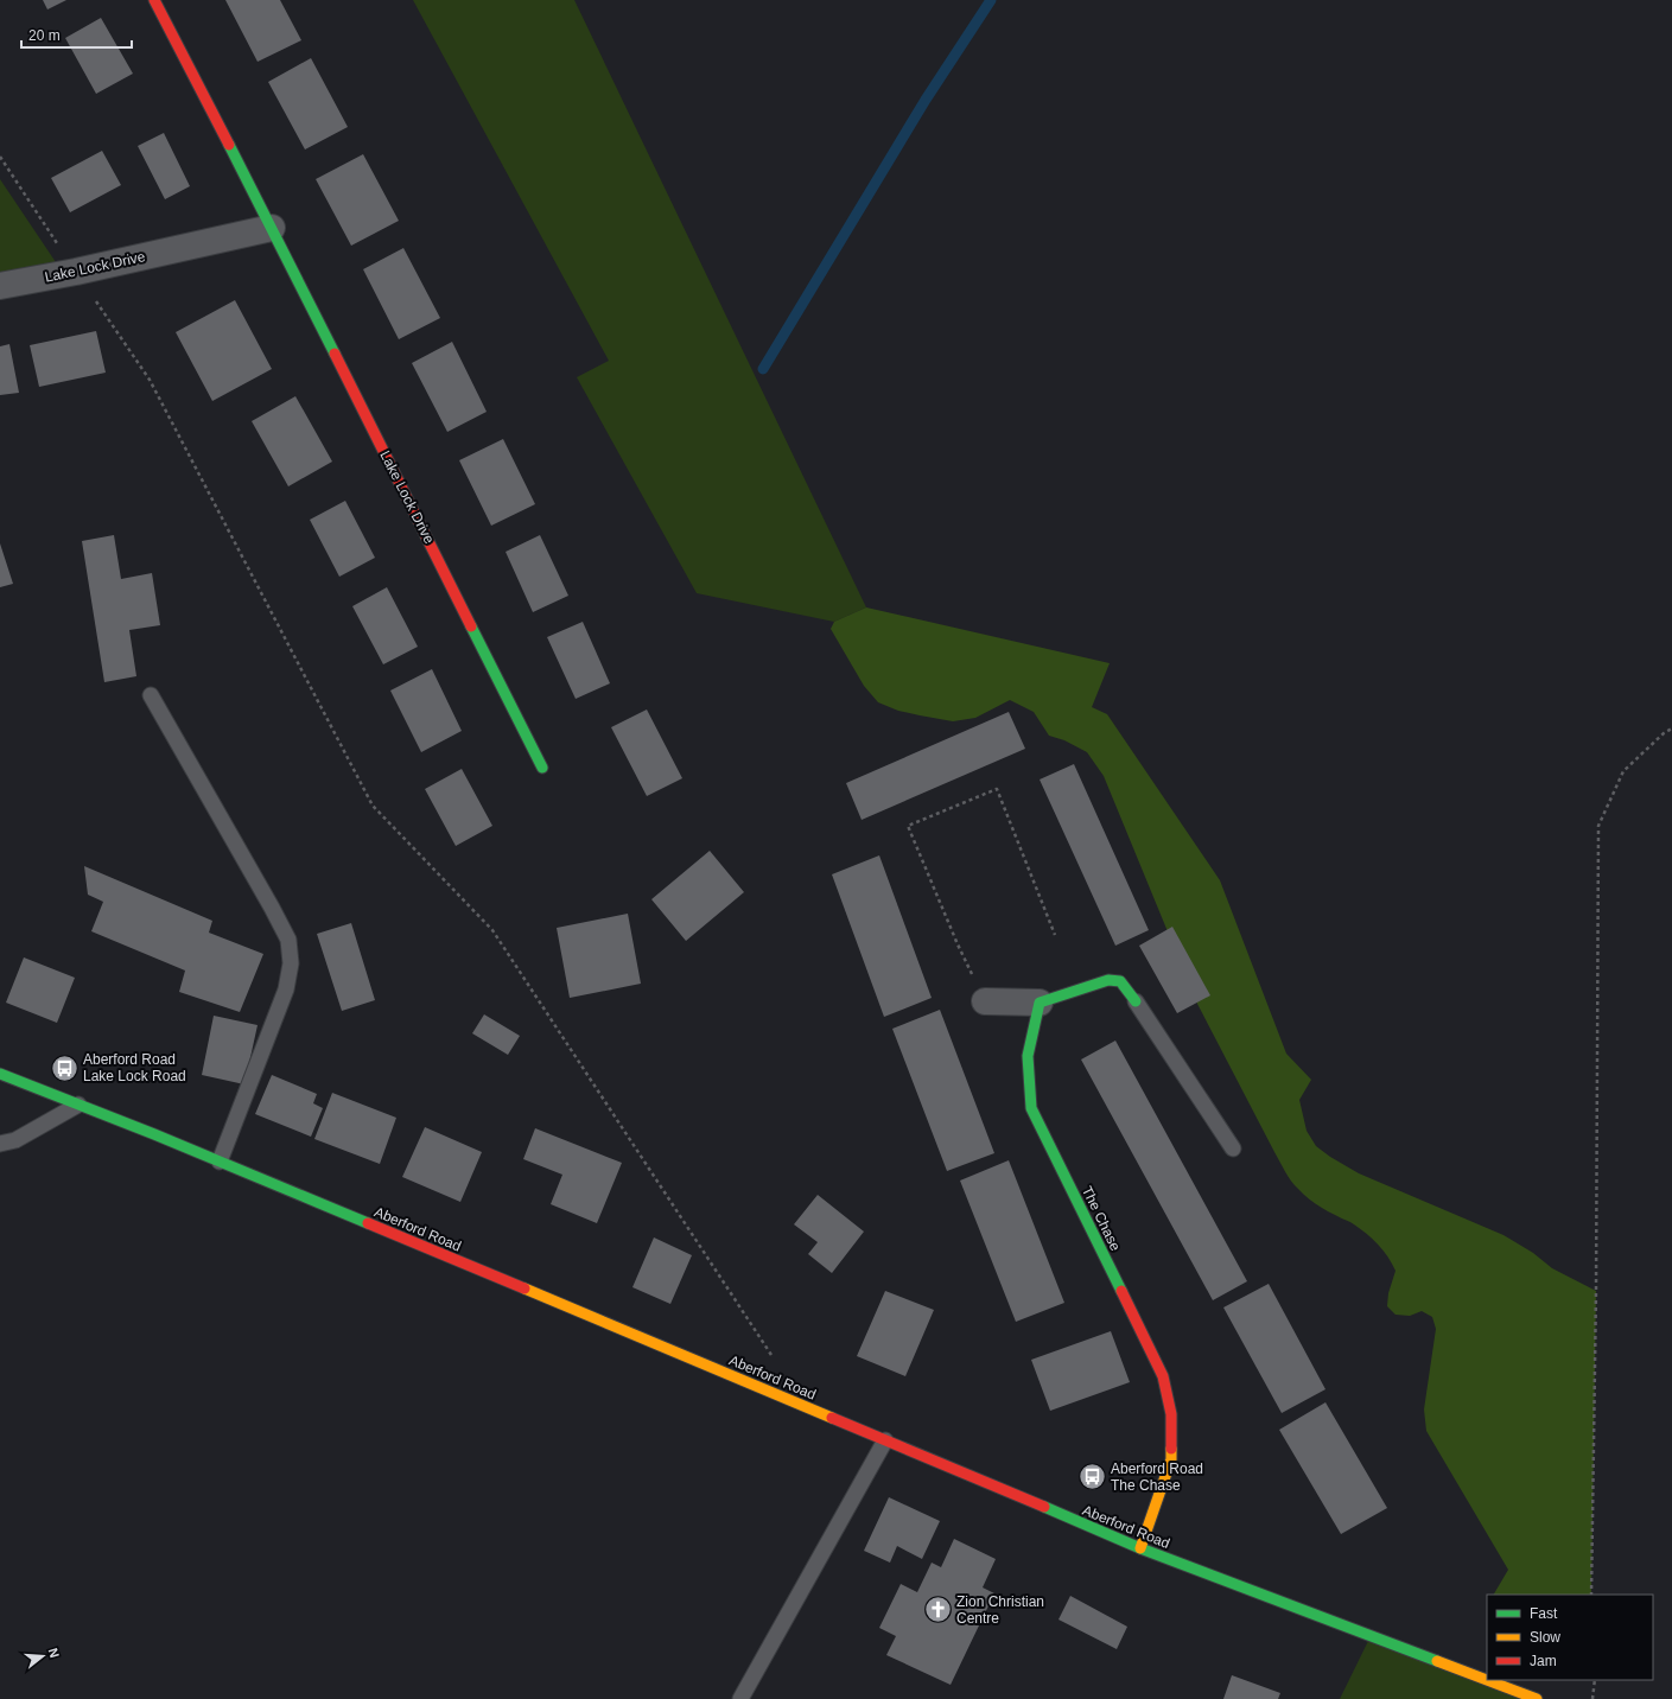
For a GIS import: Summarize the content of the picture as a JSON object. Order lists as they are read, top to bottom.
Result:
{
  "streets": {
    "main road": ["Lake Lock Drive", "The Chase", "Aberford Road"]
  },
  "crossings": [
    ["The Chase", "Aberford Road"]
  ],
  "places": {
    "bus stop": ["Aberford Road Lake Lock Road", "Aberford Road The Chase"],
    "church": ["Zion Christian Centre"]
  },
  "legend": ["Fast", "Slow", "Jam"],
  "scale_bar": "20 m",
  "north": "right"
}
